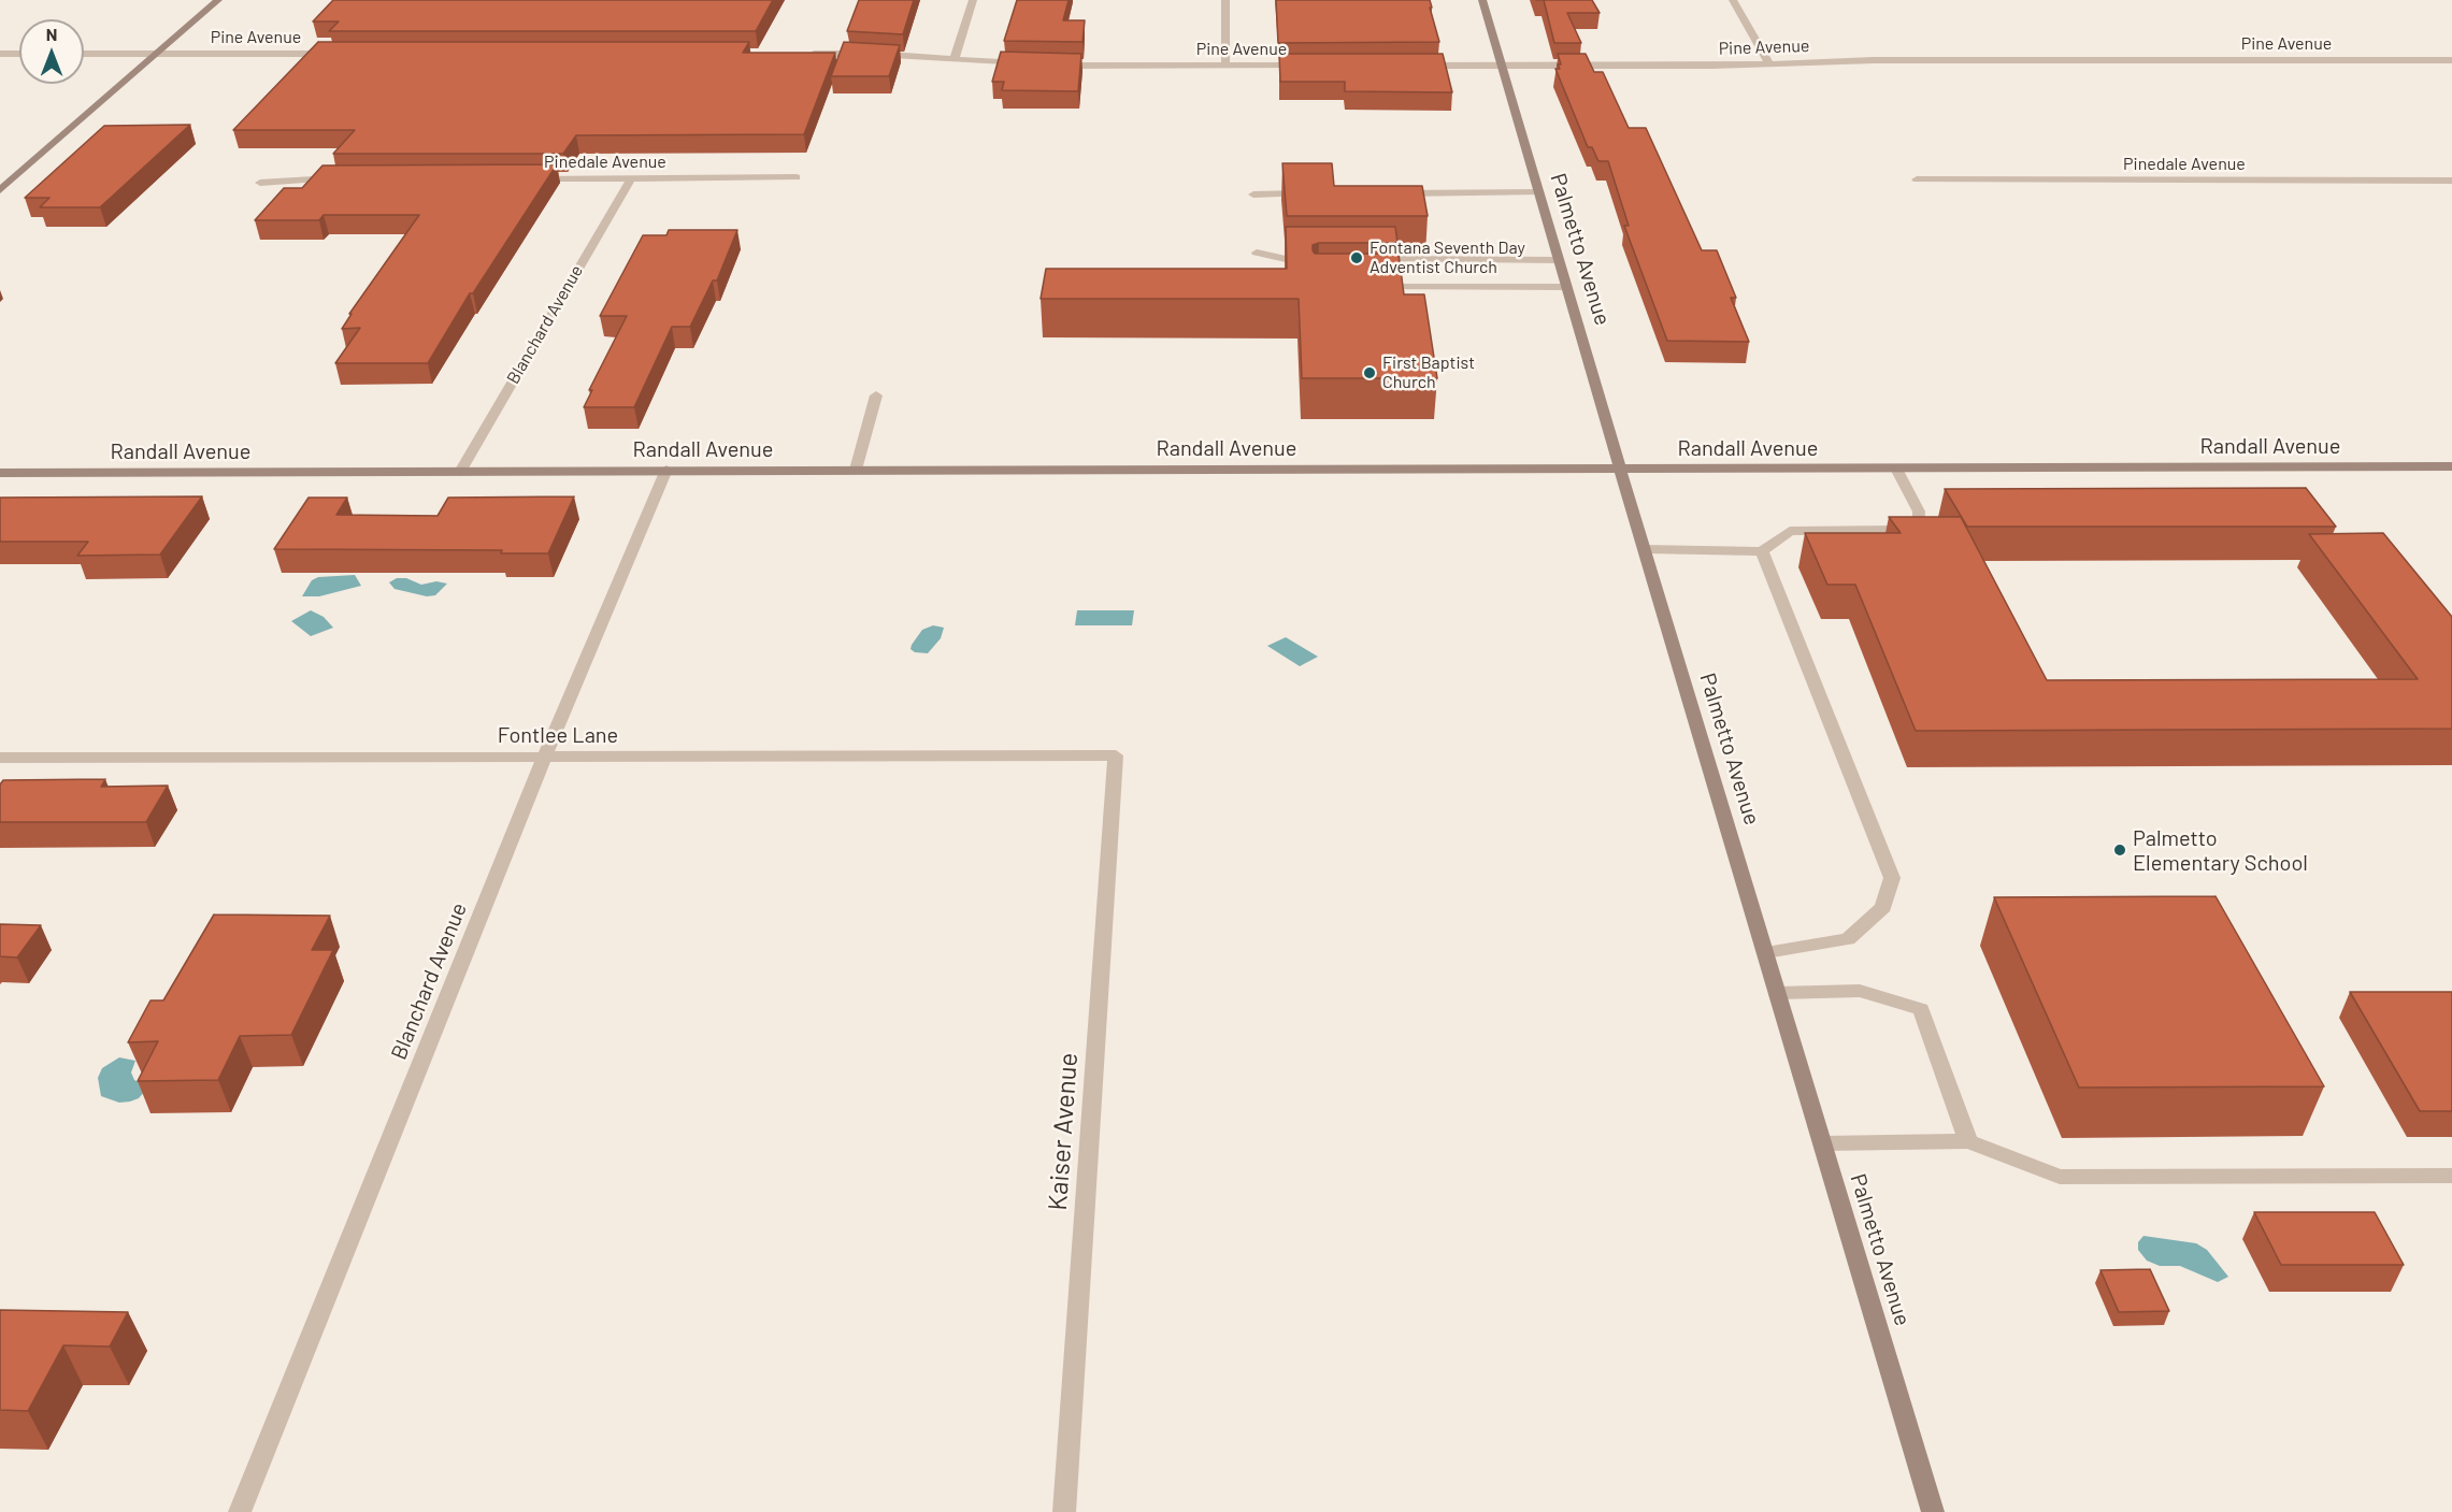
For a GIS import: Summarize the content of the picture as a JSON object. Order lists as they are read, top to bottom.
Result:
{
  "streets": {
    "street": [
      "Pine Avenue",
      "Pinedale Avenue",
      "Palmetto Avenue",
      "Blanchard Avenue",
      "Randall Avenue",
      "Fontlee Lane",
      "Kaiser Avenue"
    ]
  },
  "crossings": [
    ["Pine Avenue", "Palmetto Avenue"],
    ["Pinedale Avenue", "Blanchard Avenue"],
    ["Palmetto Avenue", "Randall Avenue"],
    ["Blanchard Avenue", "Randall Avenue"],
    ["Blanchard Avenue", "Fontlee Lane"],
    ["Fontlee Lane", "Kaiser Avenue"]
  ],
  "places": ["Fontana Seventh Day Adventist Church", "First Baptist Church", "Palmetto Elementary School"],
  "north": "top"
}
